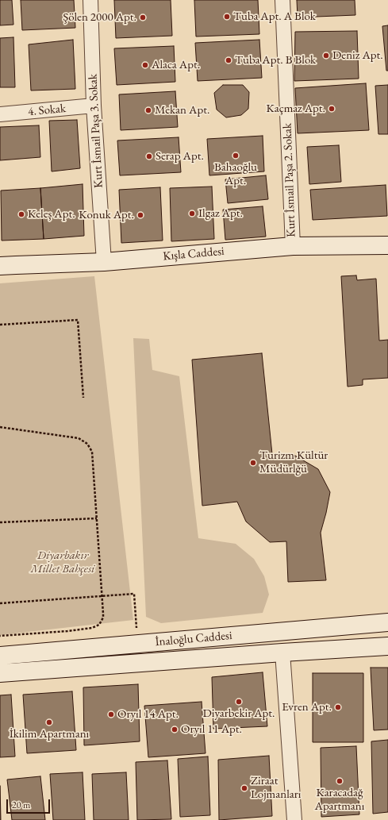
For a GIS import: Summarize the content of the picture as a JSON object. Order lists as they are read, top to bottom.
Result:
{
  "streets": {
    "main road": ["Kışla Caddesi", "İnaloğlu Caddesi"],
    "street": ["4. Sokak", "Kurt İsmail Paşa 3. Sokak", "Kurt İsmail Paşa 2. Sokak"]
  },
  "crossings": [
    ["4. Sokak", "Kurt İsmail Paşa 3. Sokak"],
    ["Kurt İsmail Paşa 3. Sokak", "Kışla Caddesi"],
    ["Kurt İsmail Paşa 2. Sokak", "Kışla Caddesi"]
  ],
  "parks": ["Diyarbakır Millet Bahçesi"],
  "places": [
    "Tuba Apt. A Blok",
    "Şölen 2000 Apt.",
    "Deniz Apt.",
    "Tuba Apt. B Blok",
    "Alaca Apt.",
    "Kaçmaz Apt.",
    "Mekan Apt.",
    "Bahaoğlu Apt.",
    "Serap Apt.",
    "Ilgaz Apt.",
    "Keleş Apt.",
    "Konuk Apt.",
    "Turizm Kültür Müdürlğü",
    "Diyarbekir Apt.",
    "Evren Apt.",
    "Oryıl 14 Apt.",
    "İkilim Apartmanı",
    "Oryıl 11 Apt.",
    "Karacadağ Apartmanı",
    "Ziraat Lojmanları"
  ],
  "scale_bar": "20 m"
}
